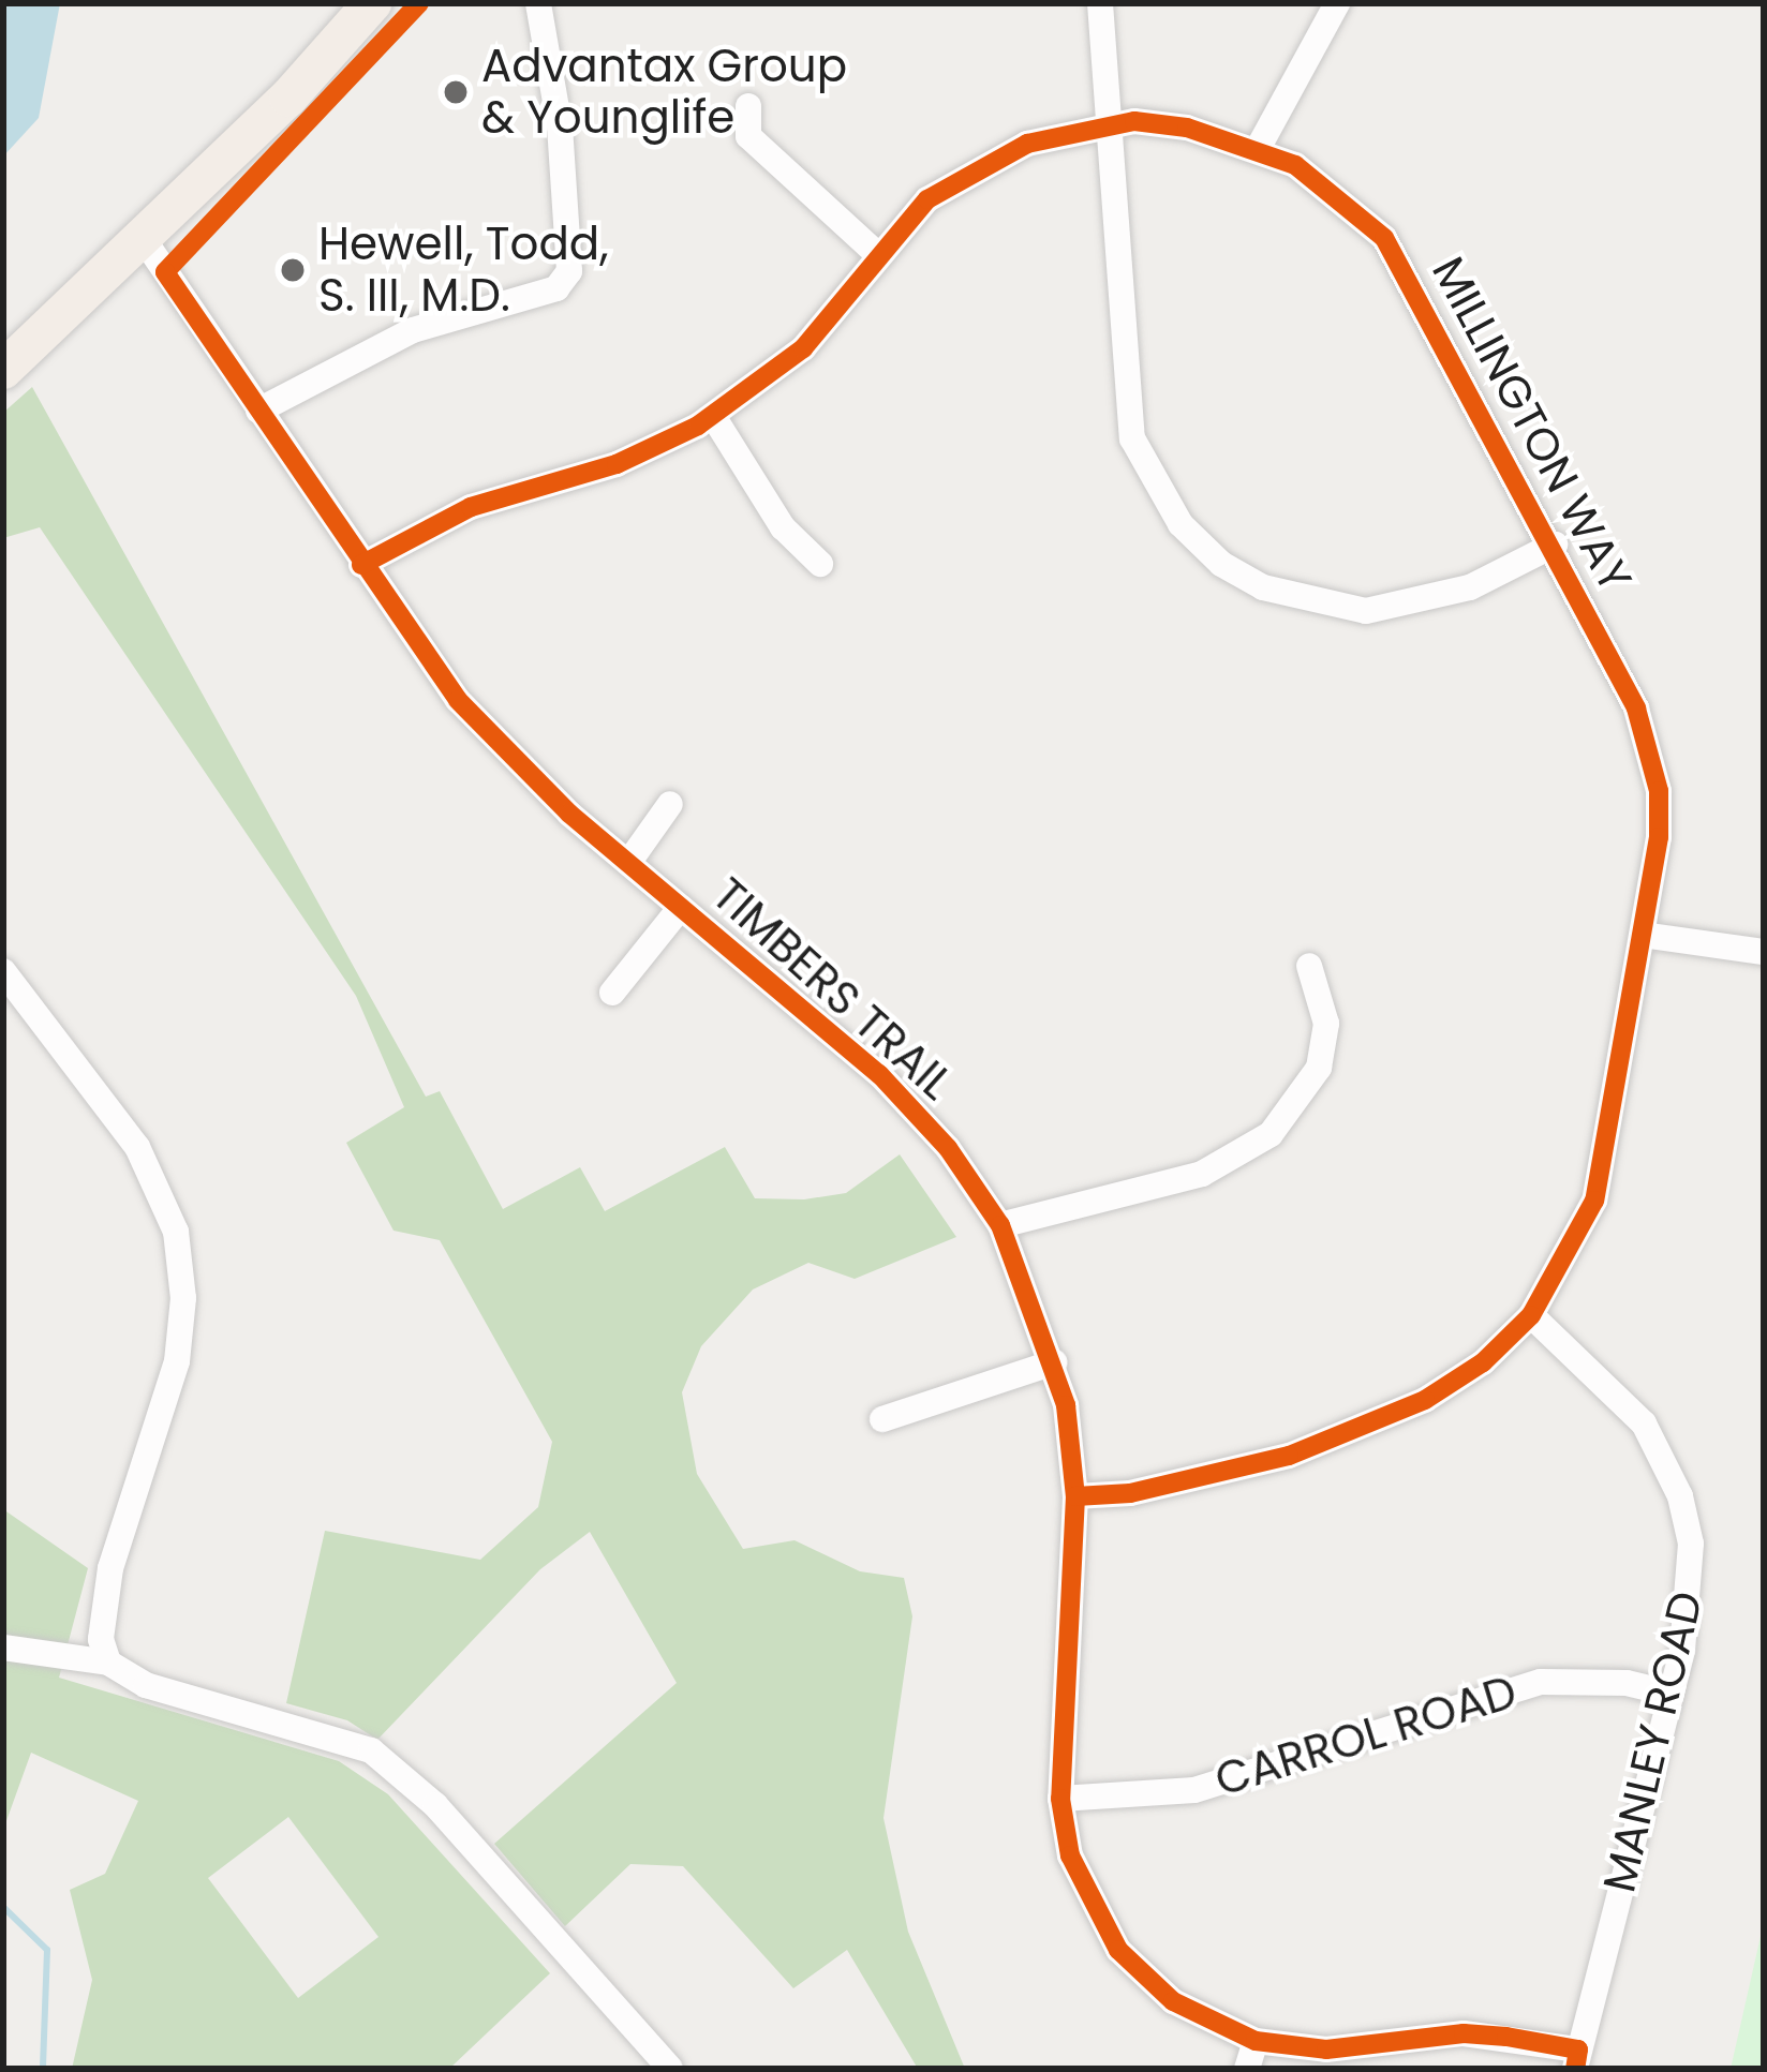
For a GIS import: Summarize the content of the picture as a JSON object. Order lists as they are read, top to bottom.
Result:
{
  "streets": {
    "street": [
      "MILLINGTON WAY",
      "TIMBERS TRAIL",
      "CARROL ROAD",
      "MANLEY ROAD"
    ]
  },
  "crossings": [
    ["MILLINGTON WAY", "TIMBERS TRAIL"],
    ["MILLINGTON WAY", "MANLEY ROAD"],
    ["TIMBERS TRAIL", "CARROL ROAD"],
    ["TIMBERS TRAIL", "MANLEY ROAD"],
    ["CARROL ROAD", "MANLEY ROAD"]
  ],
  "places": ["Advantax Group & Younglife", "Hewell, Todd, S. III, M.D."]
}
